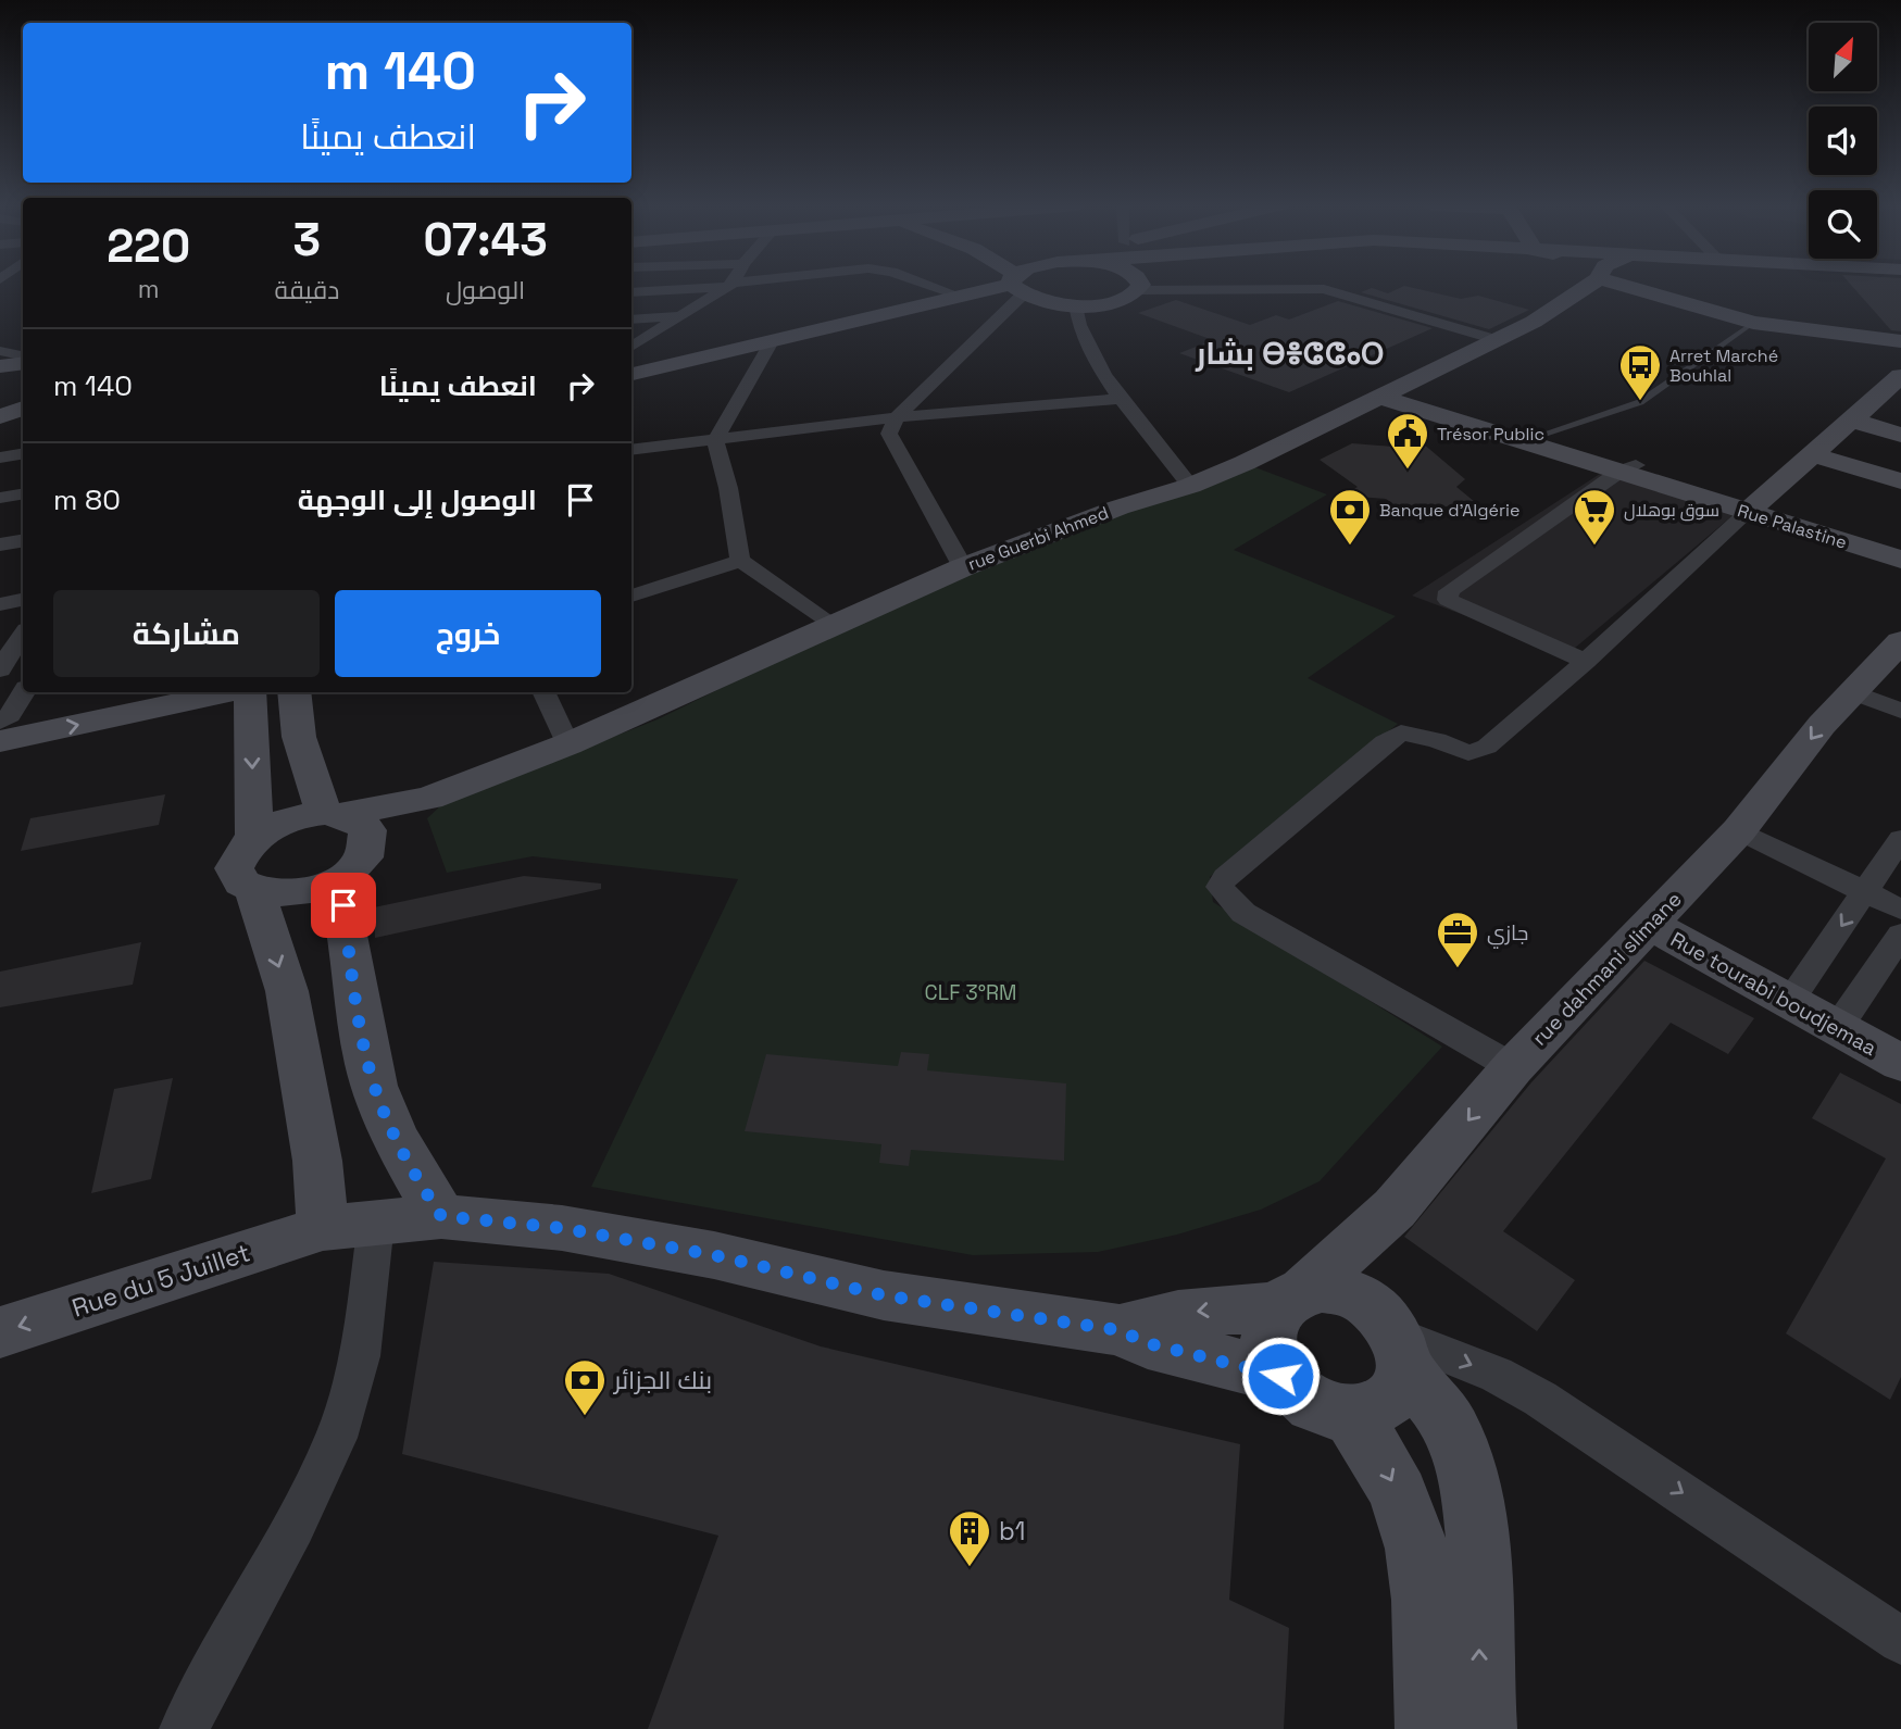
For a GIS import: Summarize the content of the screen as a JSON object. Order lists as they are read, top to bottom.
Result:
{
  "streets": {
    "main road": [
      "Rue Palastine",
      "rue Guerbi Ahmed",
      "rue dahmani slimane",
      "Rue tourabi boudjemaa",
      "Rue du 5 Juillet"
    ]
  },
  "crossings": [
    ["Rue Palastine", "rue Guerbi Ahmed"],
    ["rue dahmani slimane", "Rue tourabi boudjemaa"]
  ],
  "one_way": ["rue dahmani slimane"],
  "districts": ["بشار ⴱⴻⵛⵛⴰⵔ"],
  "parks": ["CLF 3°RM"],
  "places": {
    "bus stop": ["Arret Marché Bouhlal"],
    "public building": ["Trésor Public"],
    "bank": ["Banque d'Algérie", "بنك الجزائر"],
    "supermarket": ["سوق بوهلال"],
    "office": ["جازي"],
    "building": ["b1"]
  },
  "north": "top right",
  "page": {
    "turn": ["140 m", "انعطف يمينًا"],
    "eta": [
      "07:43",
      "الوصول",
      "3",
      "دقيقة",
      "220",
      "m"
    ],
    "list": [
      {
        "name": "انعطف يمينًا",
        "value": "140 m"
      },
      {
        "name": "الوصول إلى الوجهة",
        "value": "80 m"
      }
    ],
    "buttons": ["خروج", "مشاركة"]
  }
}
